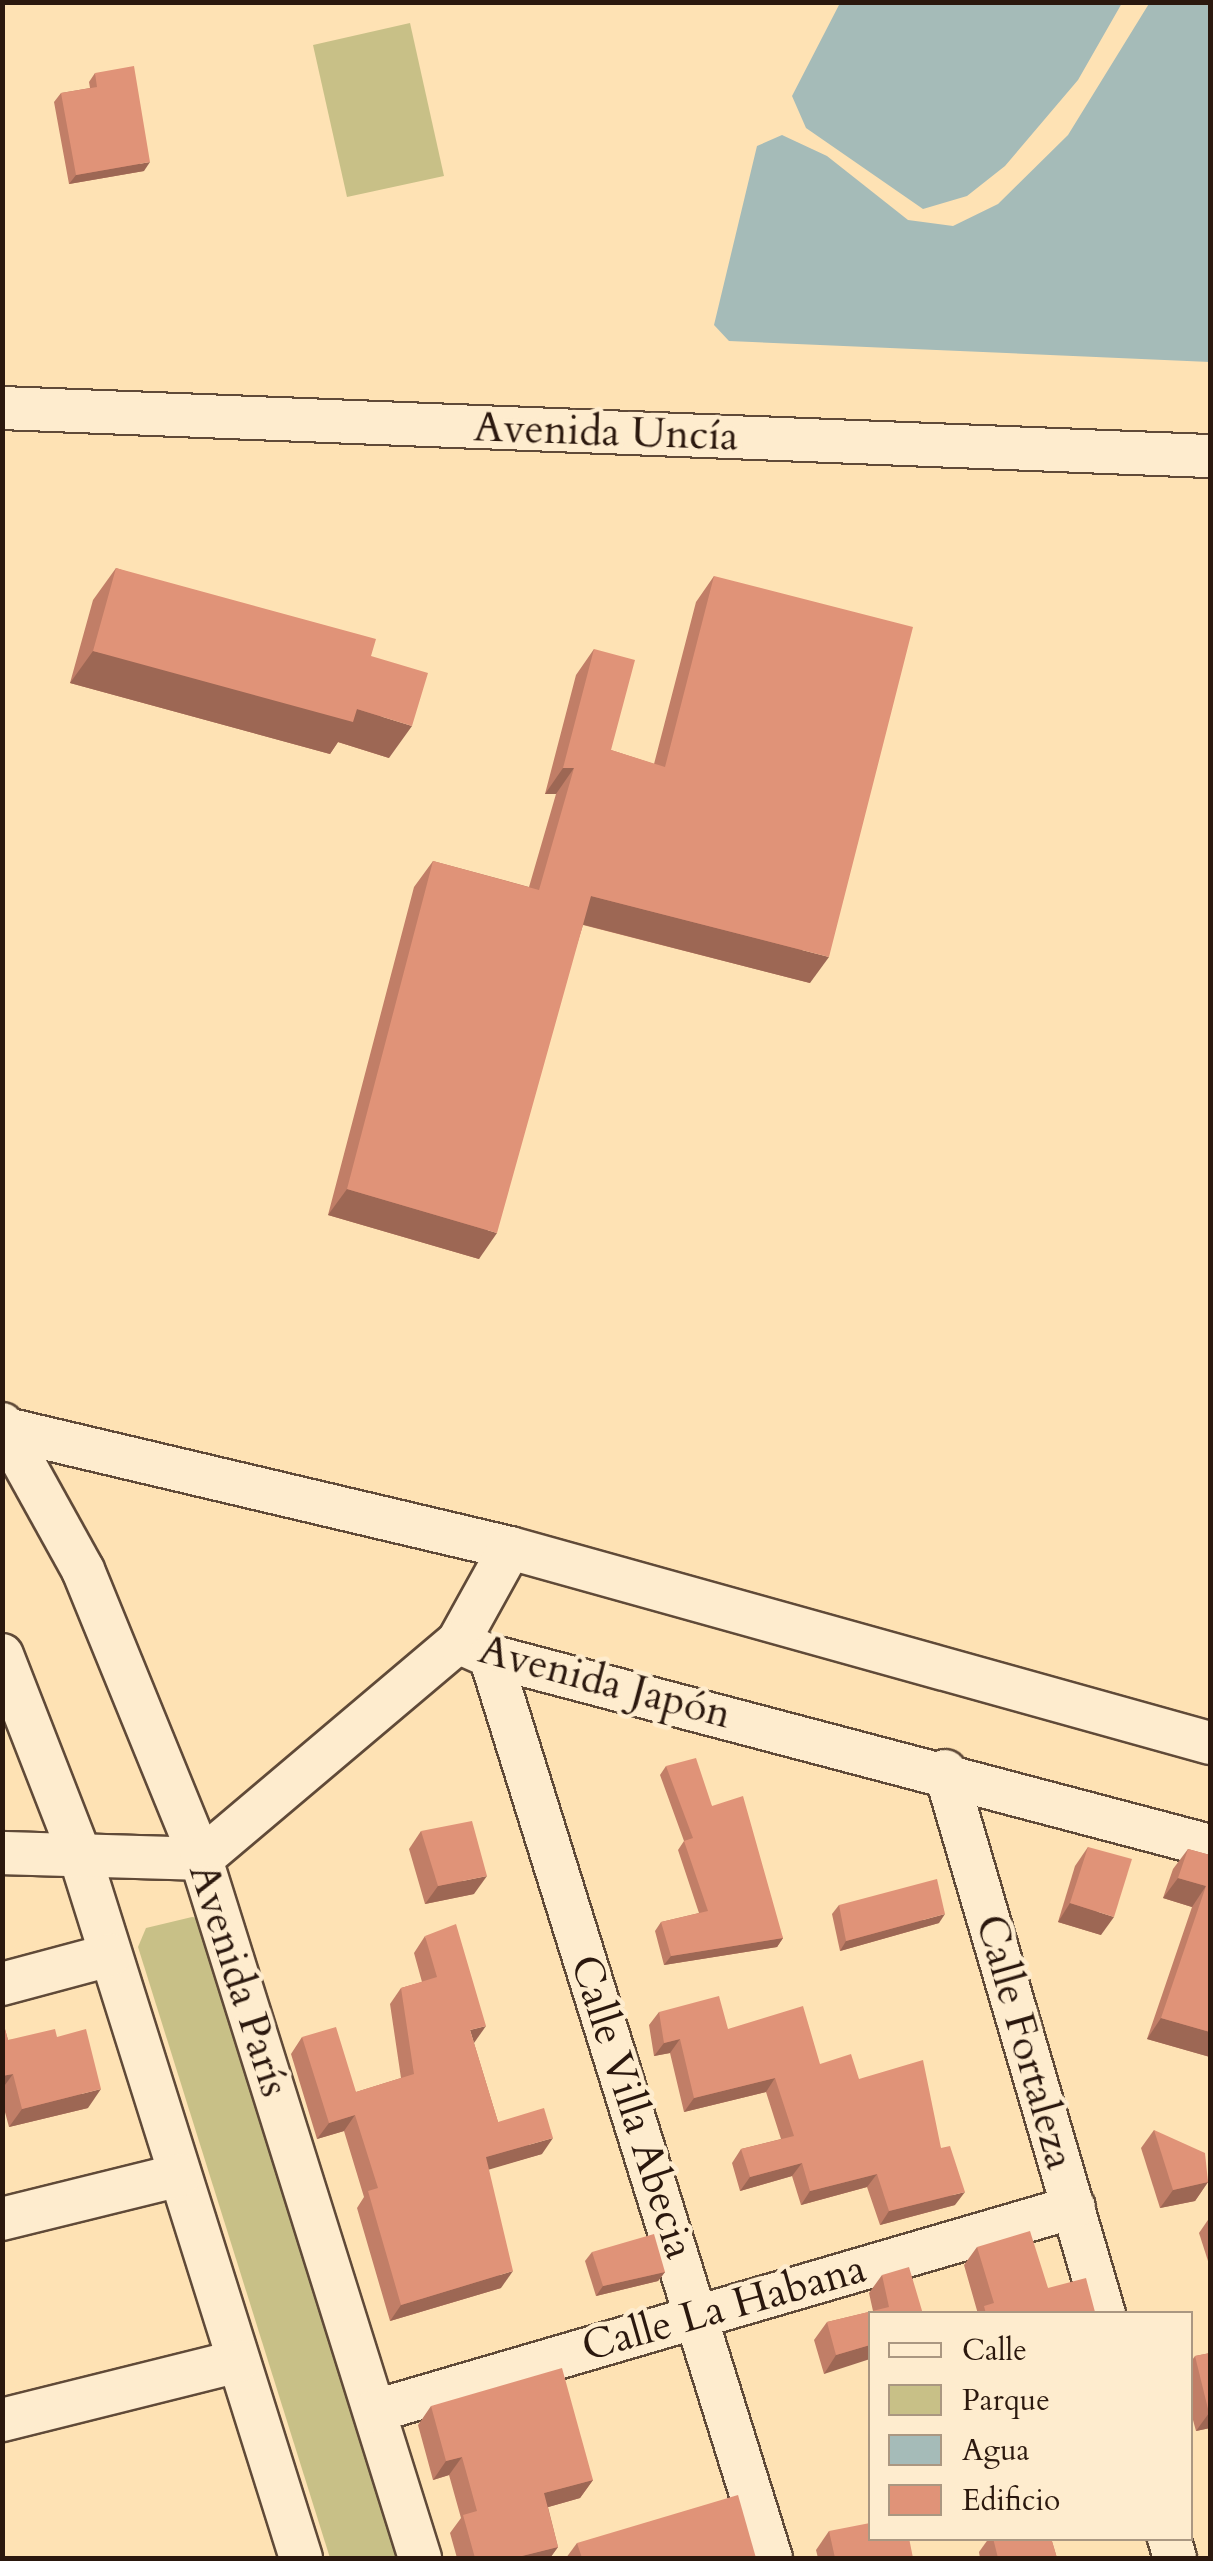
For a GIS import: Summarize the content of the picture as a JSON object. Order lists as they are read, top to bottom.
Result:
{
  "streets": {
    "street": [
      "Avenida Uncía",
      "Avenida Japón",
      "Avenida París",
      "Calle Fortaleza",
      "Calle Villa Abecia",
      "Calle La Habana"
    ]
  },
  "crossings": [
    ["Avenida Japón", "Avenida París"],
    ["Avenida Japón", "Calle Fortaleza"],
    ["Avenida Japón", "Calle Villa Abecia"],
    ["Avenida París", "Calle La Habana"],
    ["Calle Fortaleza", "Calle La Habana"],
    ["Calle Villa Abecia", "Calle La Habana"]
  ],
  "legend": [
    "Calle",
    "Parque",
    "Agua",
    "Edificio"
  ]
}
